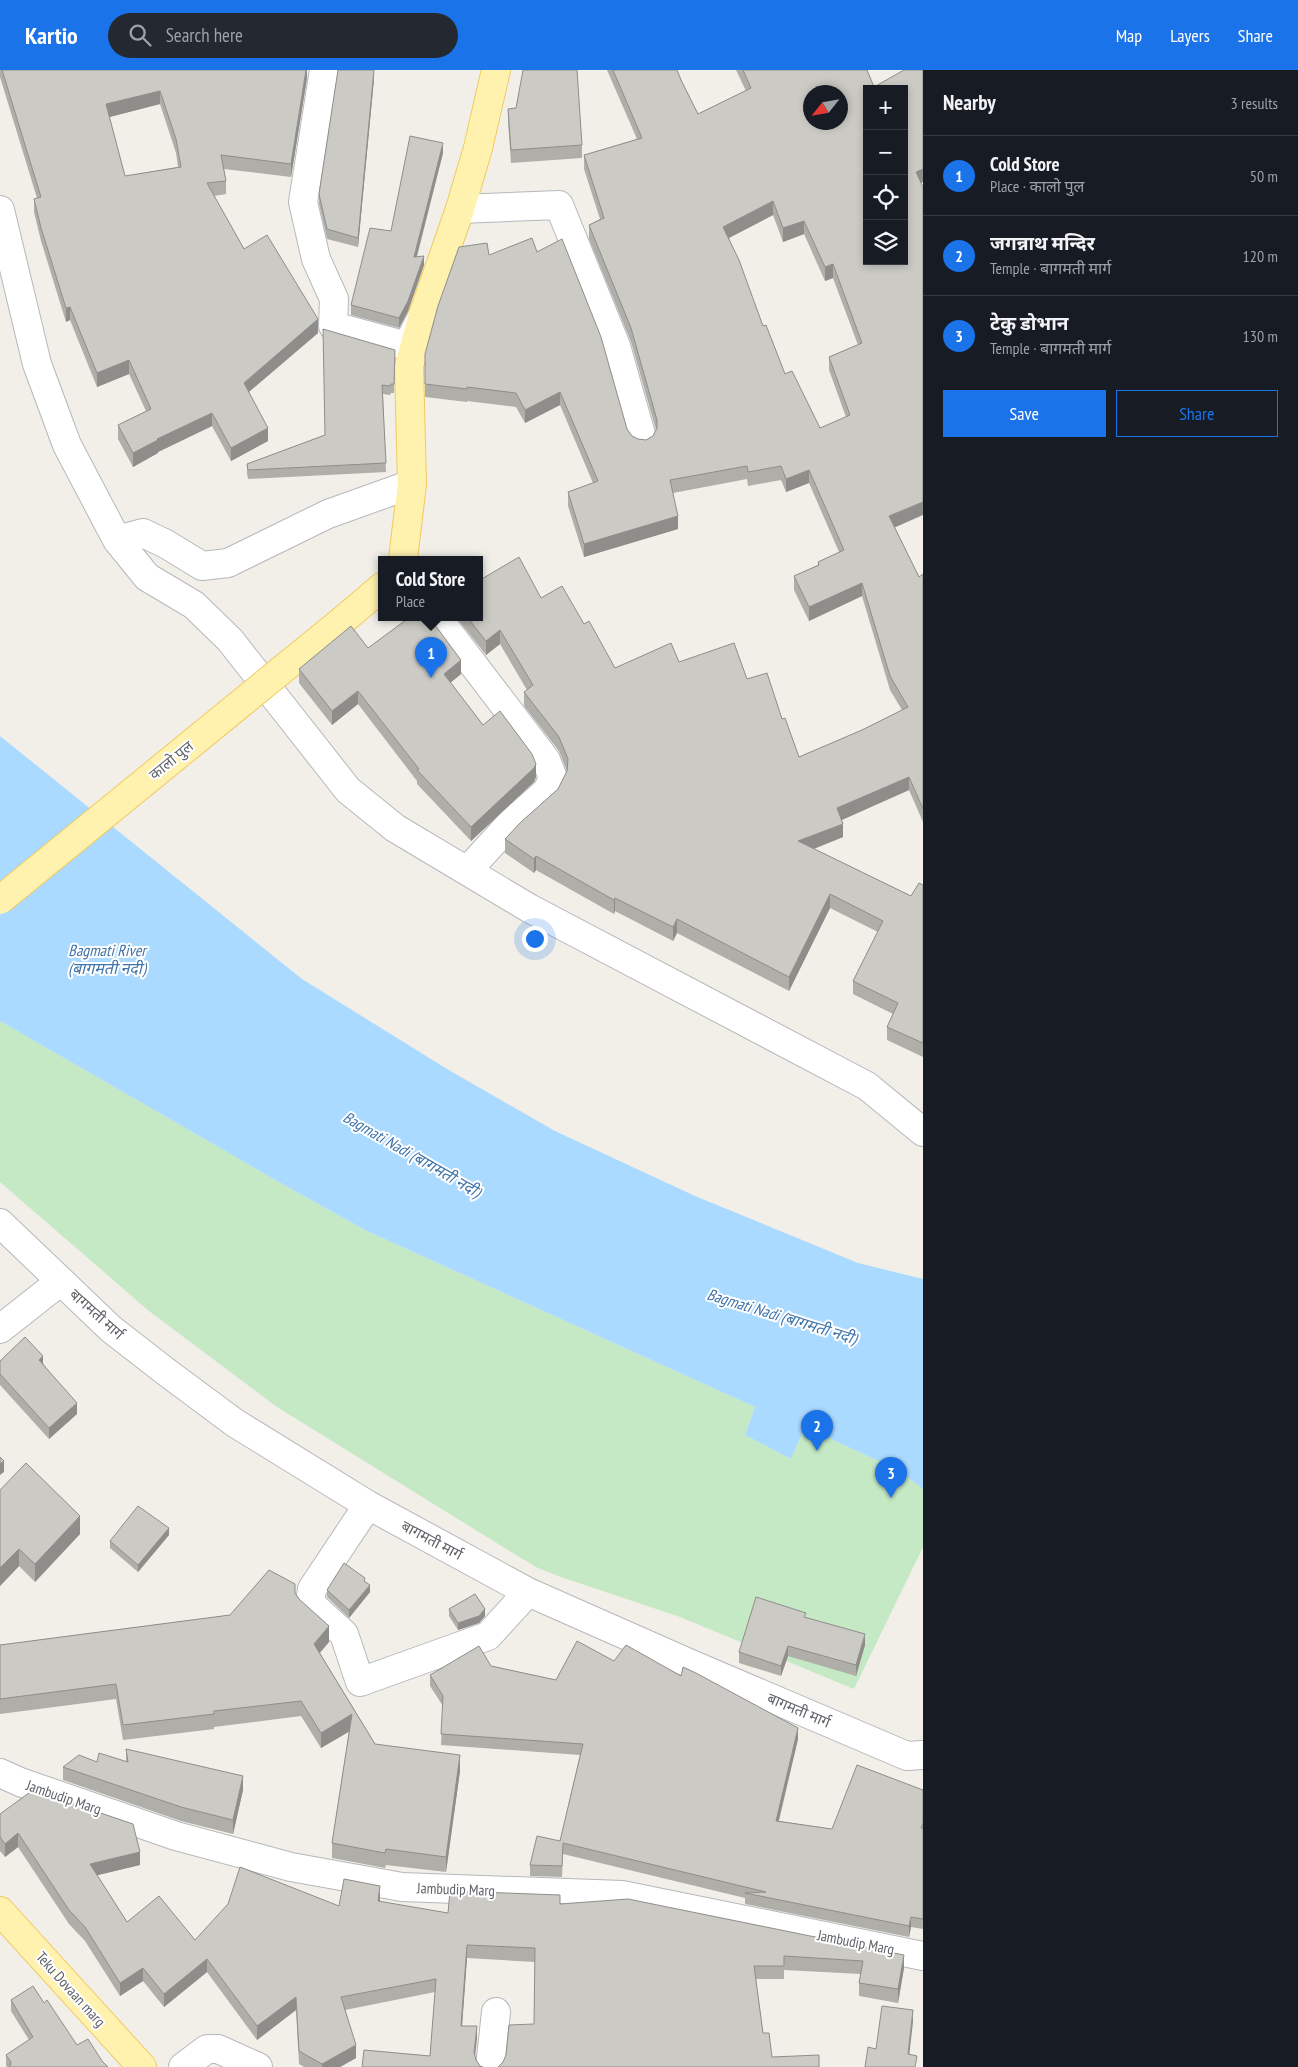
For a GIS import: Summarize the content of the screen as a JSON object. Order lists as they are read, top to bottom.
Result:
{
  "streets": {
    "main road": ["कालो पुल", "Teku Dovaan marg"],
    "street": ["बागमती मार्ग", "Jambudip Marg"]
  },
  "water": ["Bagmati River (बागमती नदी)", "Bagmati Nadi (बागमती नदी)"],
  "north": "bottom left",
  "page": {
    "header": "Kartio",
    "search": "Search here",
    "nav": ["Map", "Layers", "Share"],
    "heading": ["Nearby", "3 results"],
    "map_buttons": ["+", "−"],
    "list": [
      {
        "mark": "1",
        "name": "Cold Store",
        "note": "Place · कालो पुल",
        "value": "50 m"
      },
      {
        "mark": "2",
        "name": "जगन्नाथ मन्दिर",
        "note": "Temple · बागमती मार्ग",
        "value": "120 m"
      },
      {
        "mark": "3",
        "name": "टेकु डोभान",
        "note": "Temple · बागमती मार्ग",
        "value": "130 m"
      }
    ],
    "buttons": ["Save", "Share"],
    "popup": ["Cold Store", "Place"],
    "pins": ["1", "2", "3"]
  }
}
